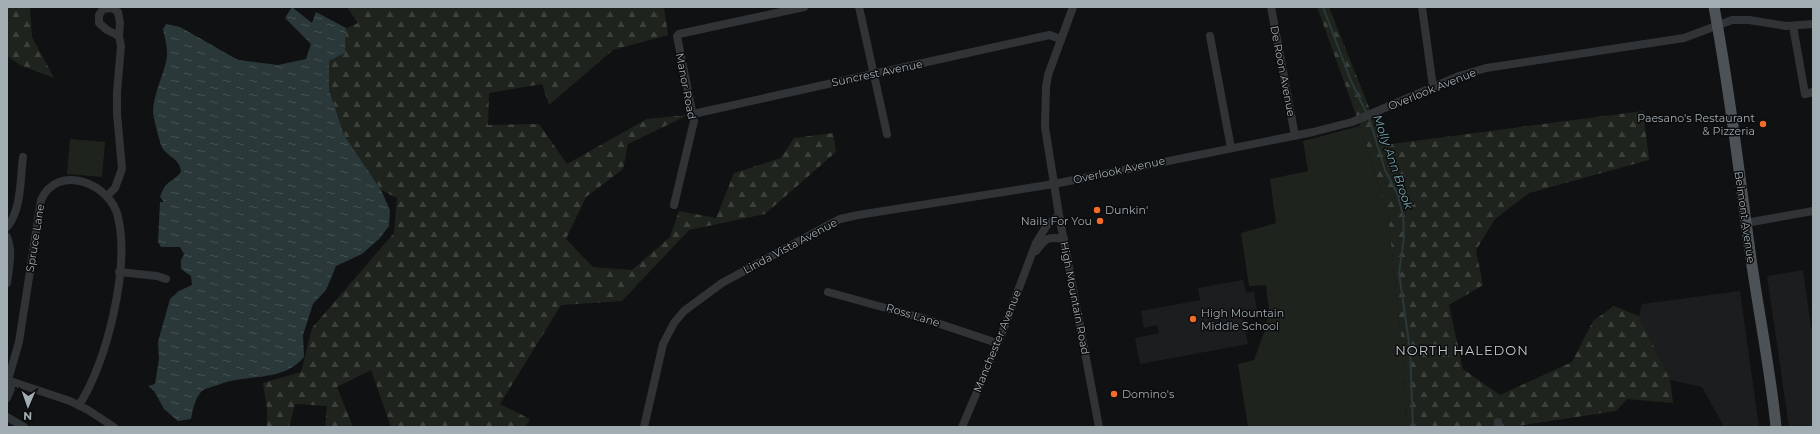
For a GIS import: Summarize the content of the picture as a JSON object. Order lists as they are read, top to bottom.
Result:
{
  "streets": {
    "main road": ["Belmont Avenue"],
    "street": [
      "De Roon Avenue",
      "Suncrest Avenue",
      "Manor Road",
      "Overlook Avenue",
      "Spruce Lane",
      "Linda Vista Avenue",
      "High Mountain Road",
      "Ross Lane",
      "Manchester Avenue"
    ]
  },
  "crossings": [
    ["De Roon Avenue", "Overlook Avenue"],
    ["Suncrest Avenue", "Manor Road"],
    ["Suncrest Avenue", "High Mountain Road"],
    ["Overlook Avenue", "Belmont Avenue"],
    ["Overlook Avenue", "Linda Vista Avenue"],
    ["Overlook Avenue", "High Mountain Road"],
    ["Linda Vista Avenue", "High Mountain Road"],
    ["High Mountain Road", "Manchester Avenue"],
    ["Ross Lane", "Manchester Avenue"]
  ],
  "districts": ["NORTH HALEDON"],
  "water": ["Molly Ann Brook"],
  "places": [
    "Paesano's Restaurant & Pizzeria",
    "Dunkin'",
    "Nails For You",
    "High Mountain Middle School",
    "Domino's"
  ],
  "north": "bottom"
}
